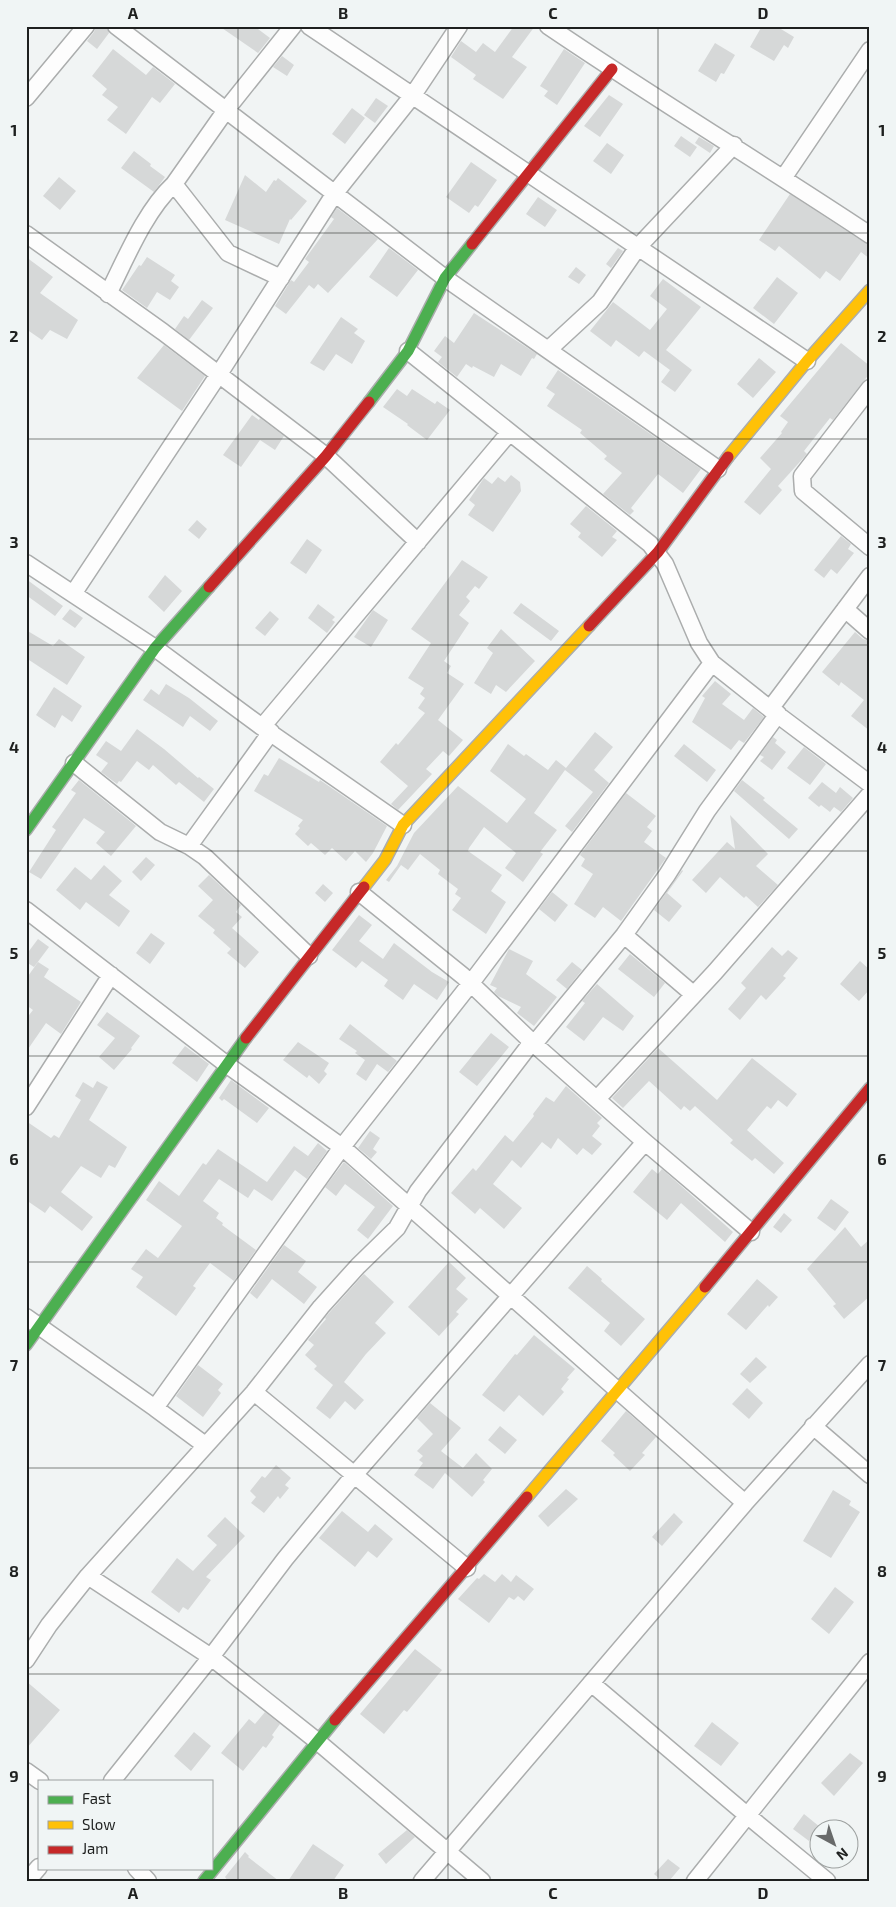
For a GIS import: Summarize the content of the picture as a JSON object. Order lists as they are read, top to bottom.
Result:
{
  "legend": ["Fast", "Slow", "Jam"],
  "north": "bottom right",
  "grid": {
    "columns": [
      "A",
      "B",
      "C",
      "D"
    ],
    "rows": [
      "1",
      "2",
      "3",
      "4",
      "5",
      "6",
      "7",
      "8",
      "9"
    ]
  }
}
